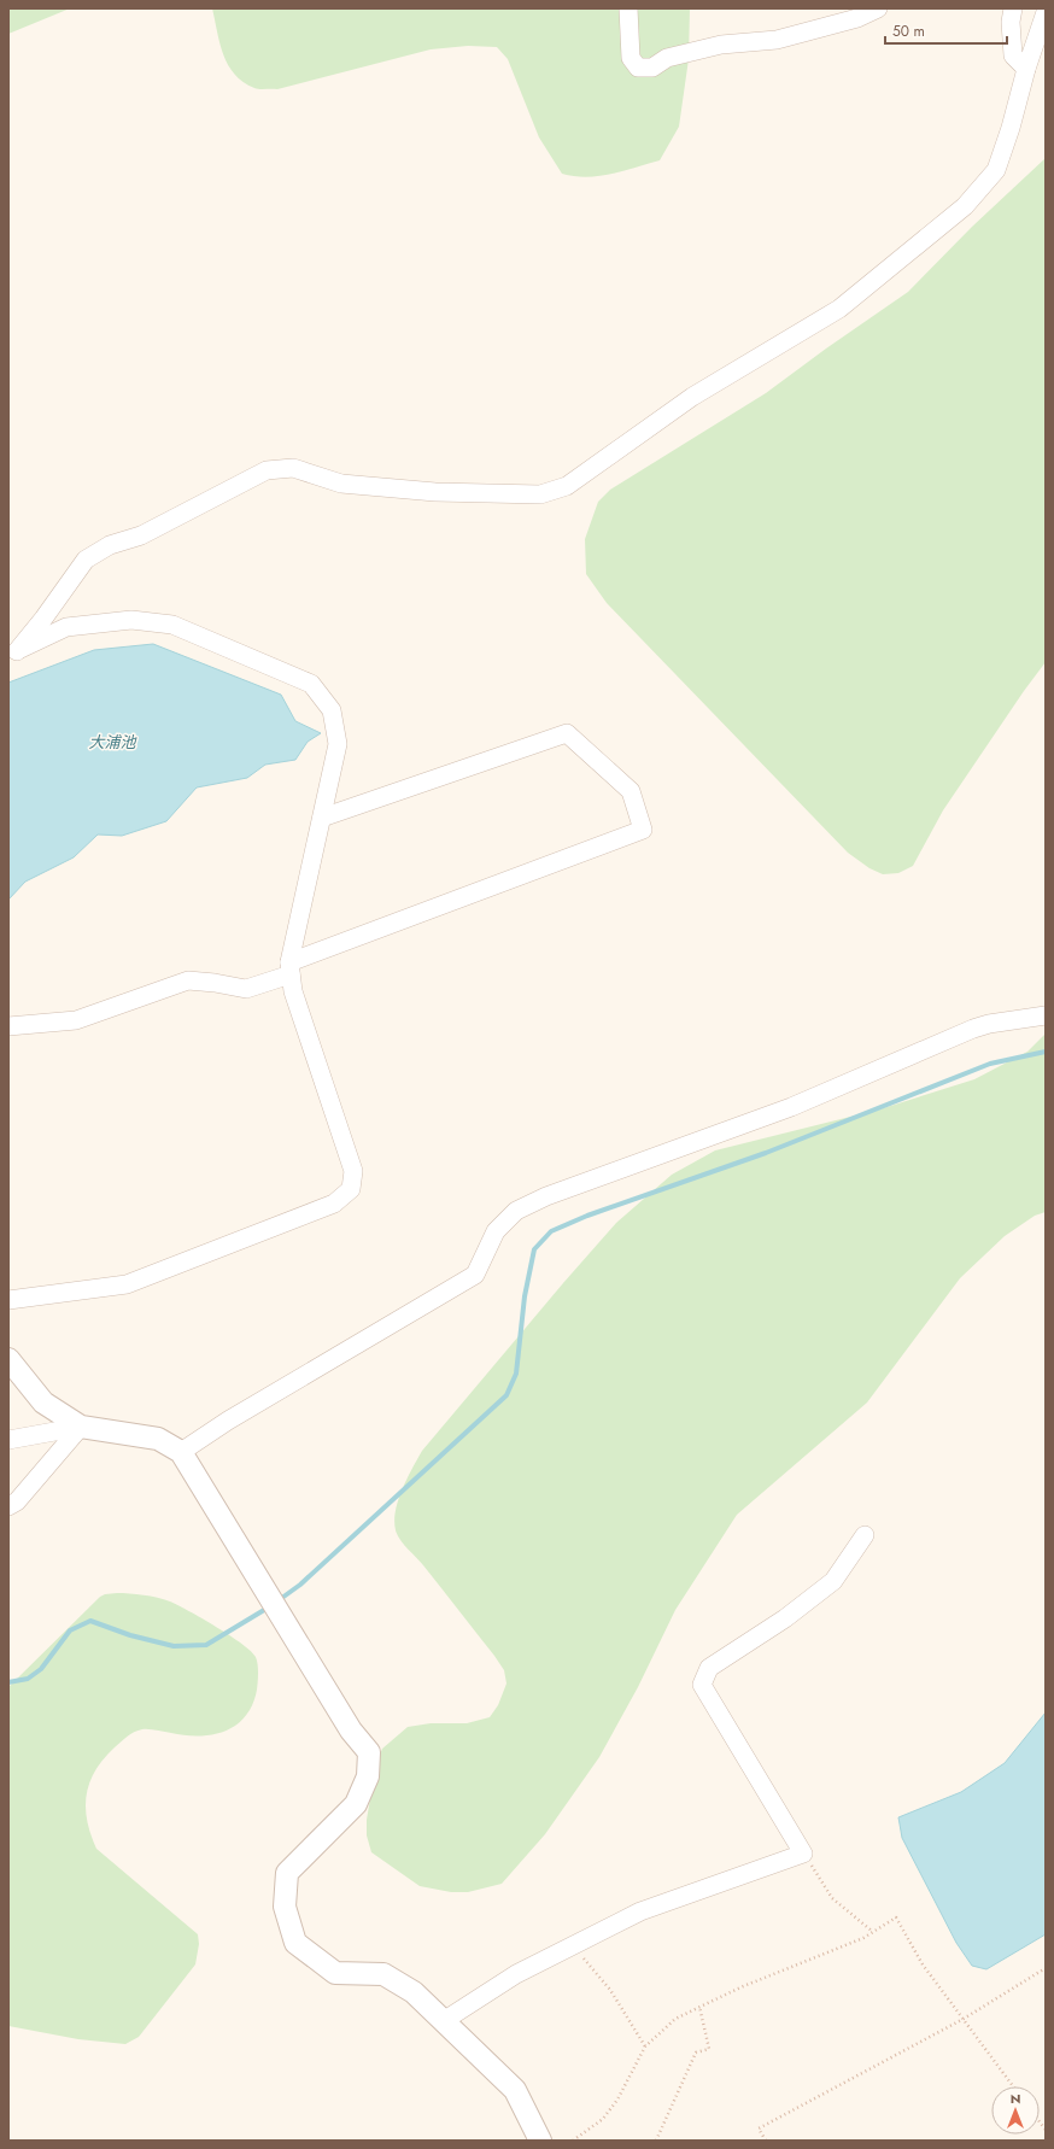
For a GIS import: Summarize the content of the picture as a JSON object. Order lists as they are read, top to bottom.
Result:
{
  "water": ["大浦池"],
  "scale_bar": "50 m",
  "north": "top"
}
